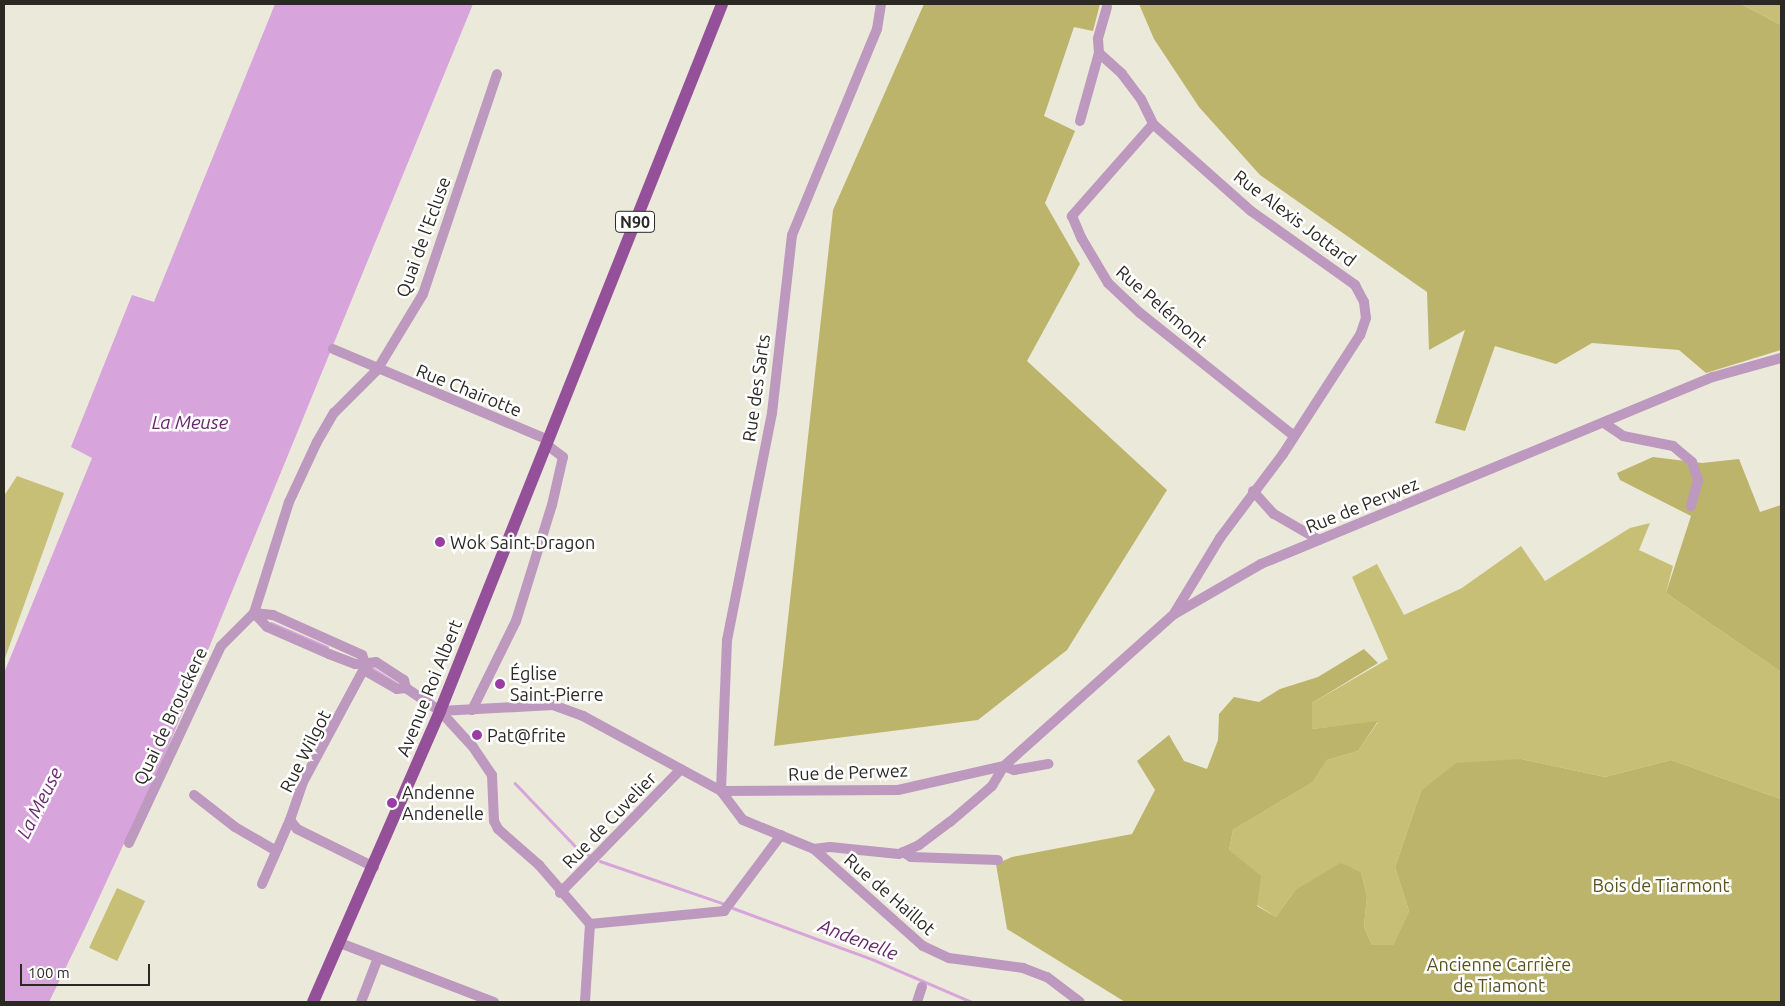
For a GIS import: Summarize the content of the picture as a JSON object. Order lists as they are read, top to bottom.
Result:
{
  "streets": {
    "main road": ["N90", "Avenue Roi Albert"],
    "street": [
      "Rue Alexis Jottard",
      "Quai de l'Ecluse",
      "Rue Pelémont",
      "Rue des Sarts",
      "Rue Chairotte",
      "Rue de Perwez",
      "Quai de Brouckere",
      "Rue Wilgot",
      "Rue de Cuvelier",
      "Rue de Haillot"
    ]
  },
  "crossings": [
    ["Rue Alexis Jottard", "Rue Pelémont"],
    ["N90", "Rue Chairotte"],
    ["N90", "Avenue Roi Albert"],
    ["Quai de l'Ecluse", "Rue Chairotte"],
    ["Quai de l'Ecluse", "Quai de Brouckere"],
    ["Rue des Sarts", "Rue de Perwez"],
    ["Rue des Sarts", "Rue de Haillot"],
    ["Rue Chairotte", "Avenue Roi Albert"],
    ["Rue de Perwez", "Rue de Haillot"],
    ["Avenue Roi Albert", "Rue Wilgot"]
  ],
  "water": ["La Meuse", "Andenelle"],
  "parks": ["Bois de Tiarmont", "Ancienne Carrière de Tiamont"],
  "places": [
    "Wok Saint-Dragon",
    "Église Saint-Pierre",
    "Pat@frite",
    "Andenne Andenelle"
  ],
  "scale_bar": "100 m"
}
